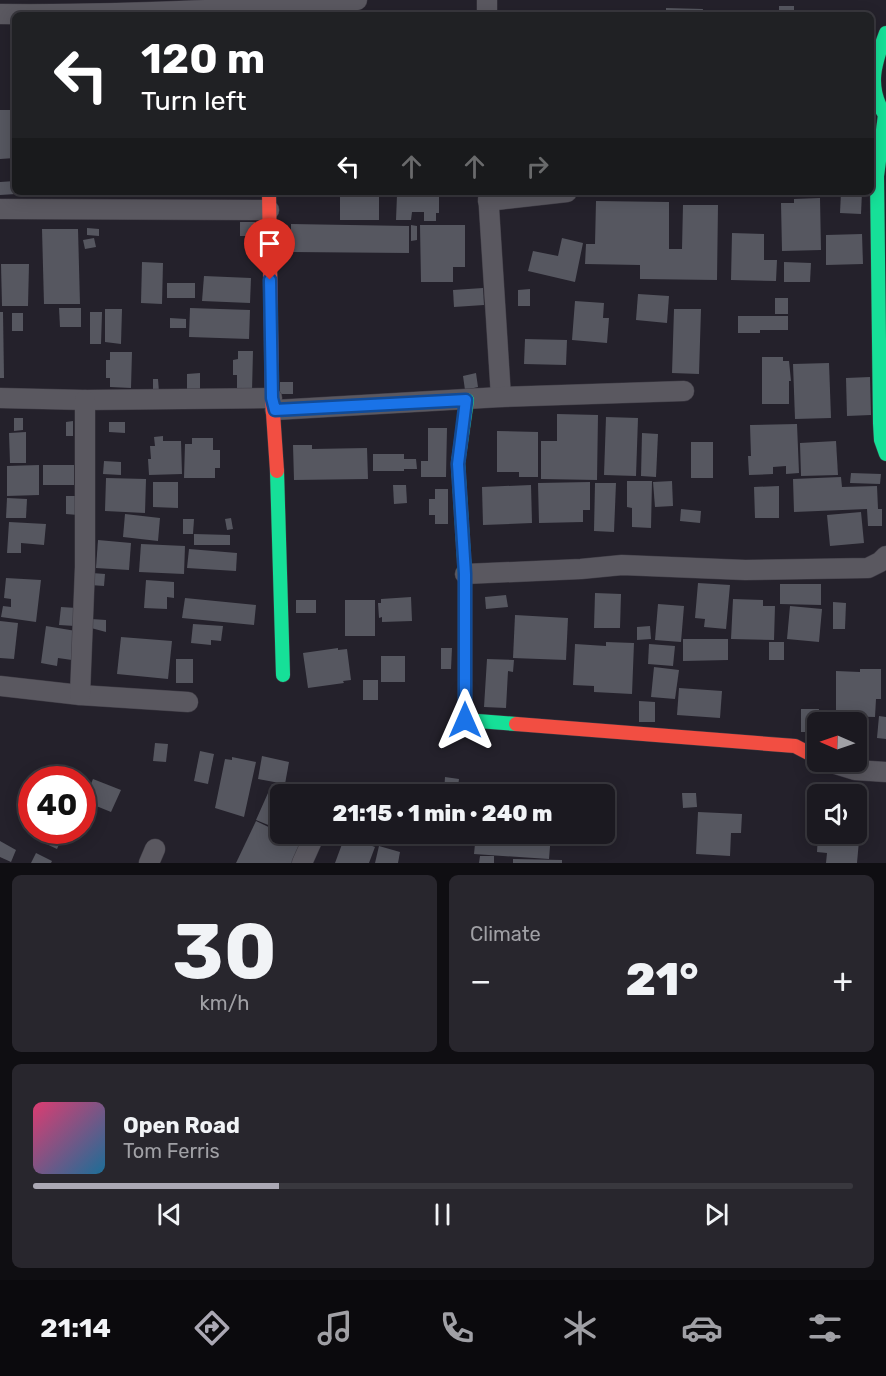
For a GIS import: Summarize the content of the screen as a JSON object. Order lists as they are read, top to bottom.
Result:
{
  "north": "left",
  "page": {
    "turn": ["120 m", "Turn left"],
    "limit": "40",
    "trip": "21:15 · 1 min · 240 m",
    "tile": [
      ["30", "km/h"],
      "Climate"
    ],
    "heat": ["−", "21°", "+"],
    "song": ["Open Road", "Tom Ferris"],
    "tabs": "21:14"
  }
}
